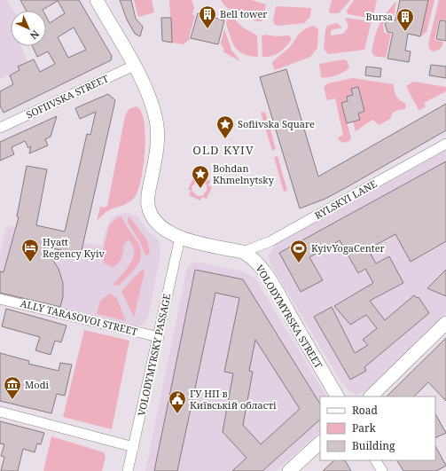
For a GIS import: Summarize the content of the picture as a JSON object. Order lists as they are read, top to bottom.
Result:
{
  "streets": {
    "main road": ["VOLODYMYRSKA STREET"],
    "street": [
      "SOFIIVSKA STREET",
      "RYLSKYI LANE",
      "ALLY TARASOVOI STREET",
      "VOLODYMYRSKY PASSAGE"
    ]
  },
  "crossings": [
    ["SOFIIVSKA STREET", "VOLODYMYRSKA STREET"],
    ["RYLSKYI LANE", "VOLODYMYRSKA STREET"],
    ["VOLODYMYRSKA STREET", "VOLODYMYRSKY PASSAGE"],
    ["ALLY TARASOVOI STREET", "VOLODYMYRSKY PASSAGE"]
  ],
  "districts": ["OLD KYIV"],
  "places": {
    "building": ["Bell tower", "Bursa"],
    "place": ["Sofiivska Square", "Bohdan Khmelnytsky"],
    "hotel": ["Hyatt Regency Kyiv"],
    "sports": ["KyivYogaCenter"],
    "museum": ["Modi"],
    "public building": ["ГУ НП в Київській області"]
  },
  "legend": ["Road", "Park", "Building"],
  "north": "bottom right"
}
